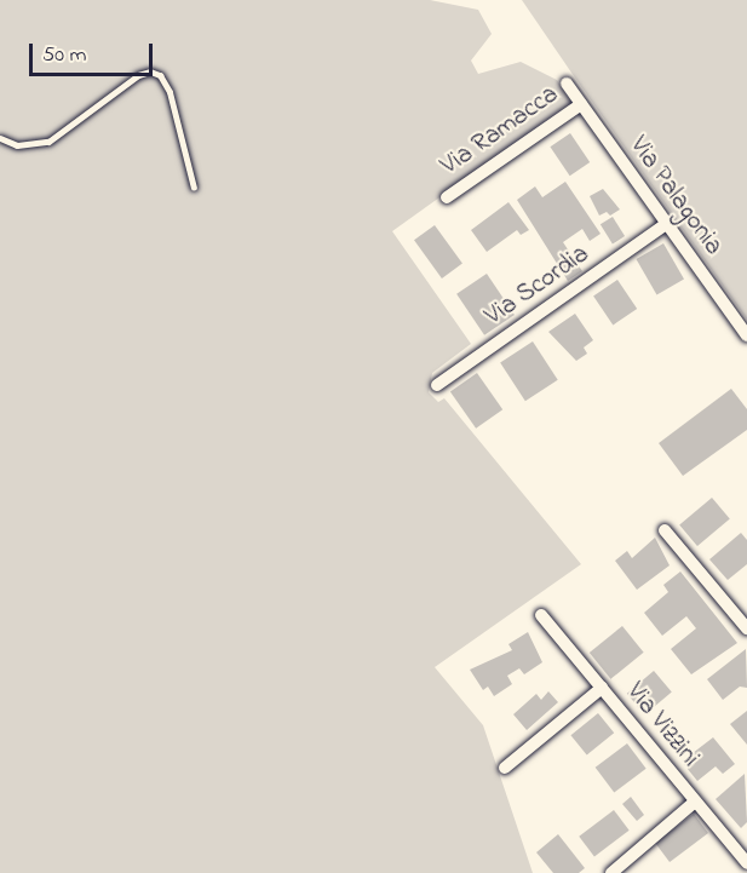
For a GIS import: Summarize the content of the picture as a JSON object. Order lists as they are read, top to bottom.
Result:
{
  "streets": {
    "street": [
      "Via Ramacca",
      "Via Palagonia",
      "Via Scordia",
      "Via Vizzini"
    ]
  },
  "crossings": [
    ["Via Ramacca", "Via Palagonia"],
    ["Via Palagonia", "Via Scordia"]
  ],
  "scale_bar": "50 m"
}
